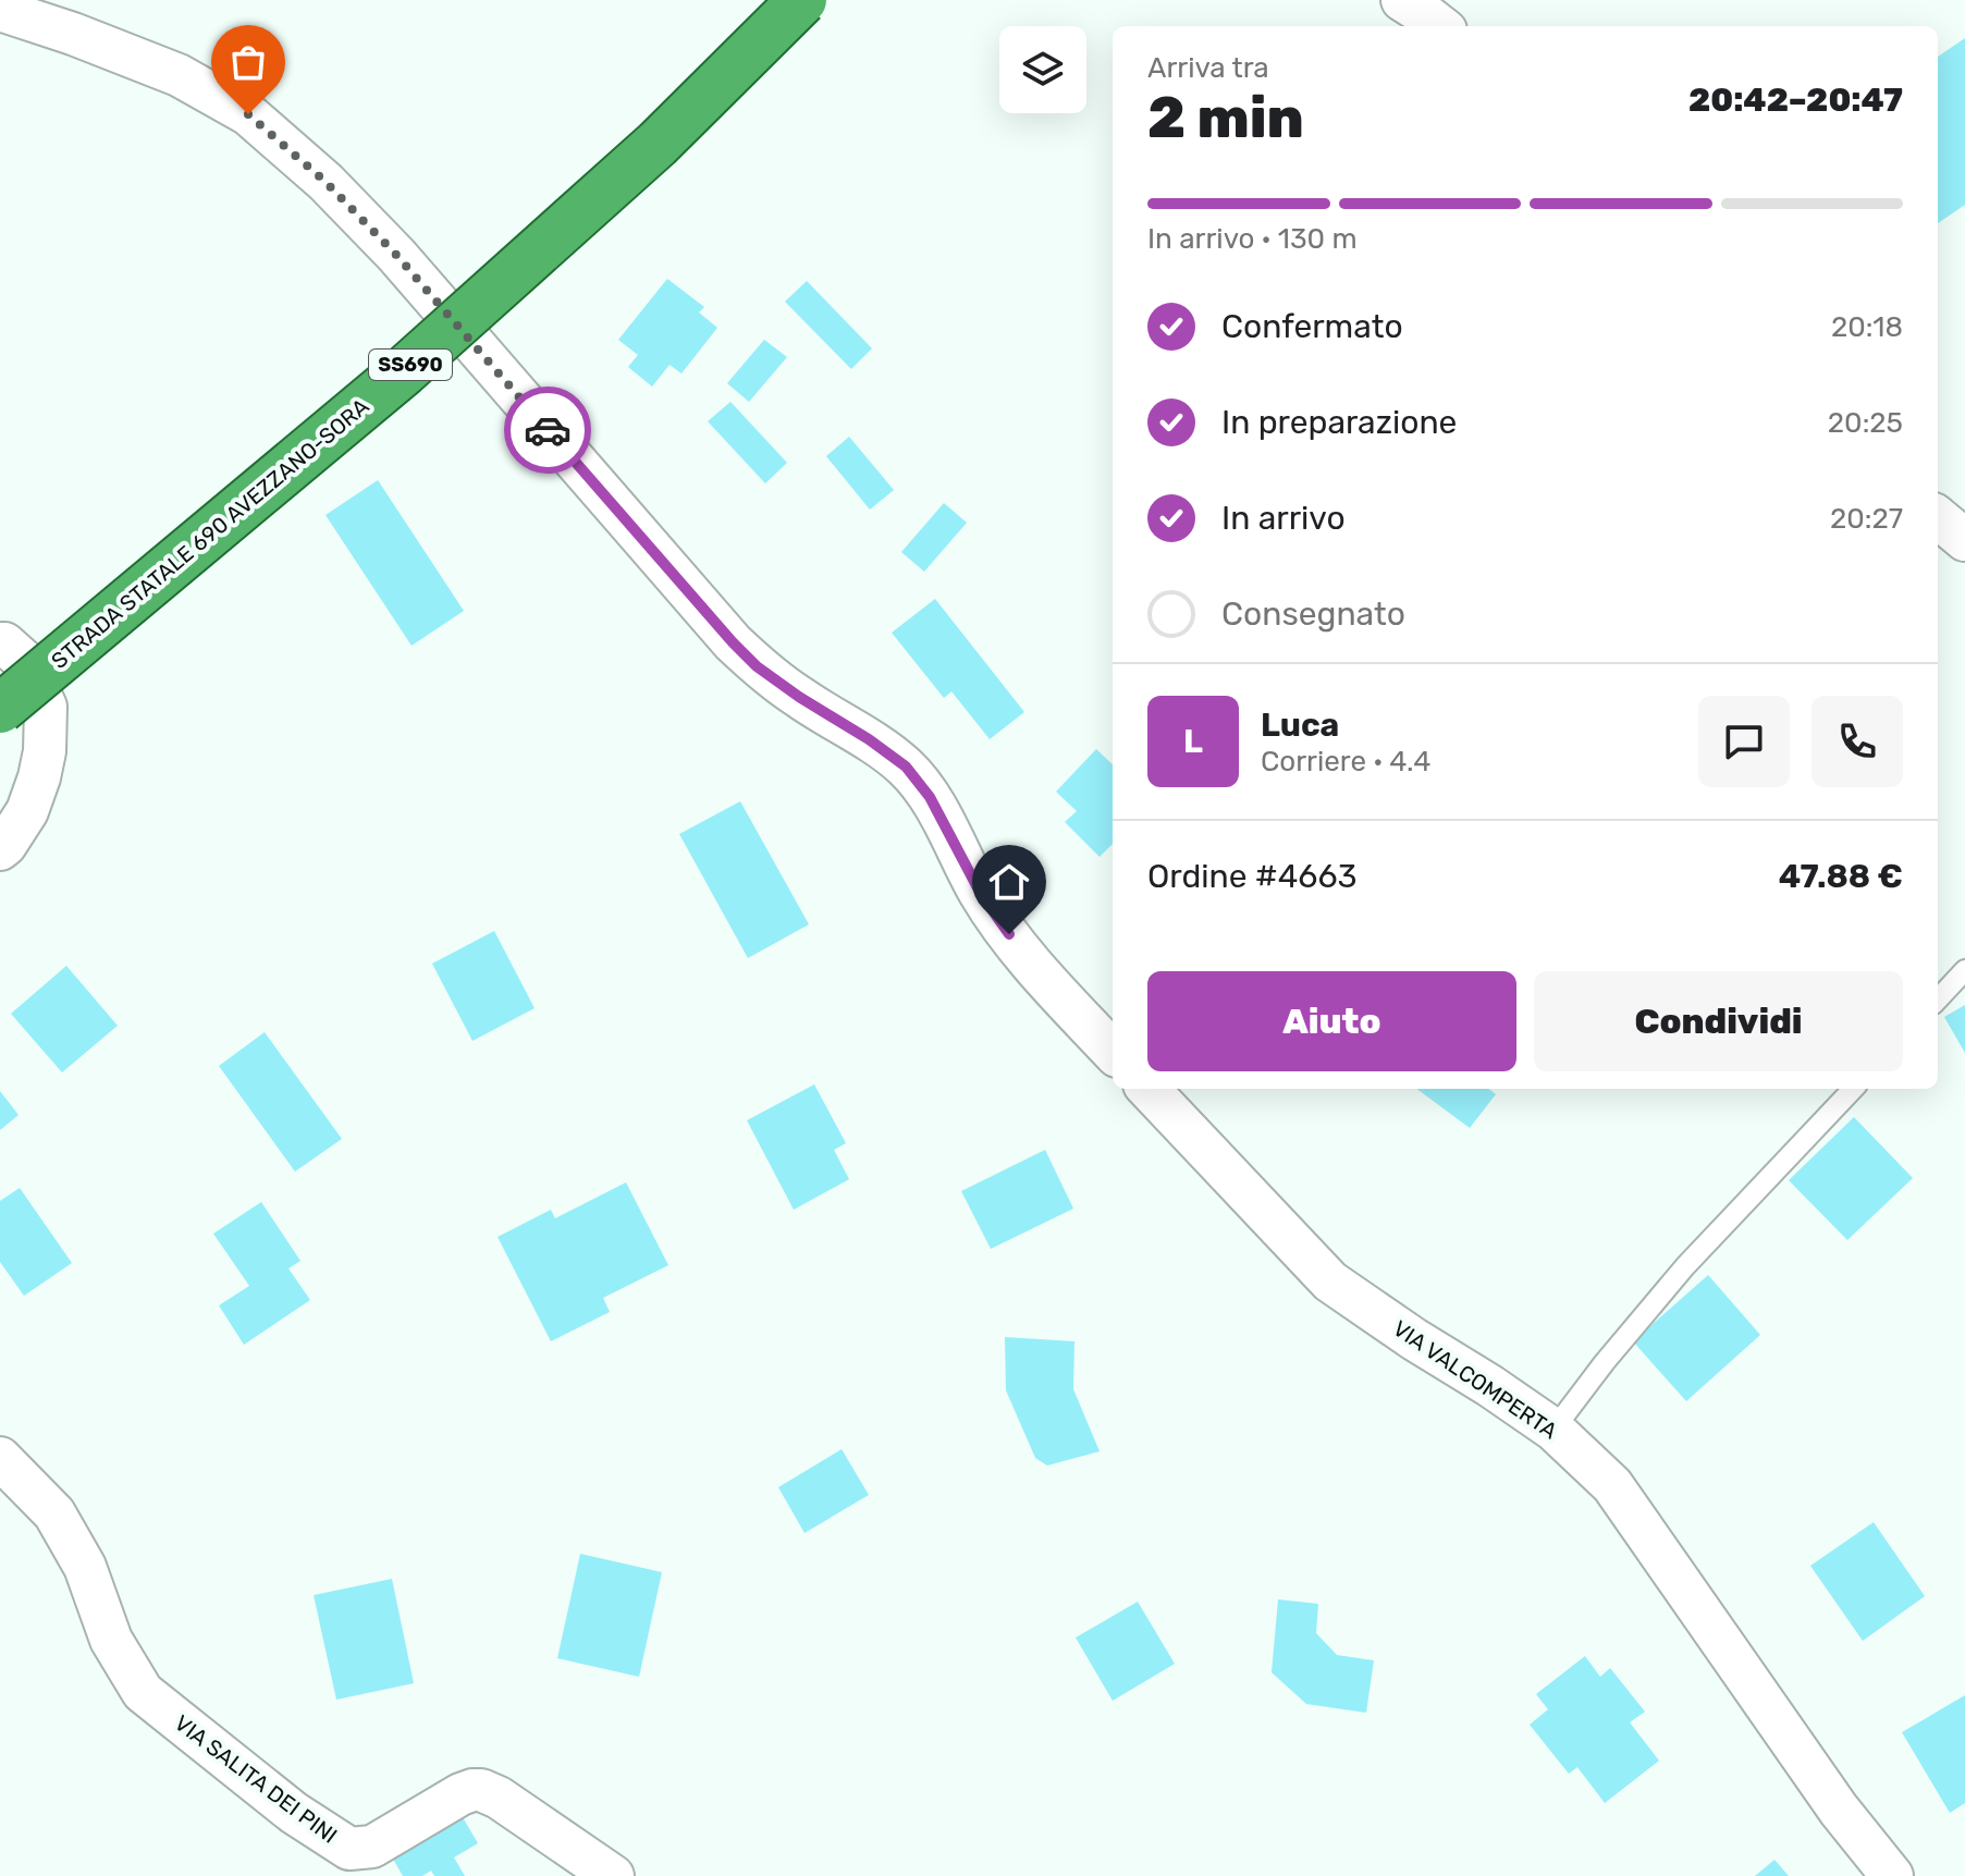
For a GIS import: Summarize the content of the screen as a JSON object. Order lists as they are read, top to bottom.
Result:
{
  "streets": {
    "highway": ["SS690", "STRADA STATALE 690 AVEZZANO-SORA"],
    "street": ["VIA VALCOMPERTA", "VIA SALITA DEI PINI"]
  },
  "page": {
    "heading": ["2 min", "Arriva tra", "20:42–20:47"],
    "panel": [
      "Luca",
      "Corriere · 4.4",
      "Ordine #4663",
      "47.88 €"
    ],
    "bar": "In arrivo · 130 m",
    "list": [
      ["Confermato", "20:18"],
      ["In preparazione", "20:25"],
      ["In arrivo", "20:27"],
      "Consegnato"
    ],
    "round": "L",
    "buttons": ["Aiuto", "Condividi"]
  }
}
